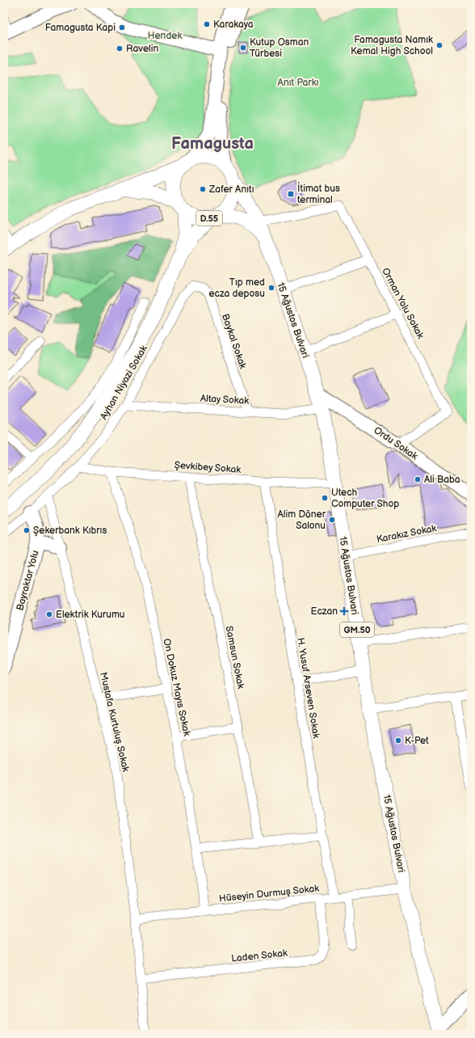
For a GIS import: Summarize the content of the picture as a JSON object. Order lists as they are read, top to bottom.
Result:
{
  "streets": {
    "main road": ["D.55", "15 Ağustos Bulvari", "GM.50"],
    "street": [
      "Orman Yolu Sokak",
      "Baykal Sokak",
      "Ayhan Niyazi Sokak",
      "Altay Sokak",
      "Ordu Sokak",
      "Şevkibey Sokak",
      "Karakız Sokak",
      "Bayraktar Yolu",
      "Samsun Sokak",
      "On Dokuz Mayıs Sokak",
      "H. Yusuf Arseven Sokak",
      "Mustafa Kurtuluş Sokak",
      "Hüseyin Durmuş Sokak",
      "Laden Sokak"
    ]
  },
  "crossings": [
    ["D.55", "15 Ağustos Bulvari"],
    ["Orman Yolu Sokak", "15 Ağustos Bulvari"],
    ["Orman Yolu Sokak", "Ordu Sokak"],
    ["15 Ağustos Bulvari", "Altay Sokak"],
    ["15 Ağustos Bulvari", "Ordu Sokak"],
    ["15 Ağustos Bulvari", "Şevkibey Sokak"],
    ["15 Ağustos Bulvari", "Karakız Sokak"],
    ["15 Ağustos Bulvari", "Hüseyin Durmuş Sokak"],
    ["Baykal Sokak", "Ayhan Niyazi Sokak"],
    ["Baykal Sokak", "Altay Sokak"],
    ["Ayhan Niyazi Sokak", "Altay Sokak"],
    ["Ayhan Niyazi Sokak", "Şevkibey Sokak"],
    ["Ayhan Niyazi Sokak", "Bayraktar Yolu"],
    ["Ayhan Niyazi Sokak", "Mustafa Kurtuluş Sokak"],
    ["Şevkibey Sokak", "Samsun Sokak"],
    ["Şevkibey Sokak", "On Dokuz Mayıs Sokak"],
    ["Şevkibey Sokak", "H. Yusuf Arseven Sokak"],
    ["On Dokuz Mayıs Sokak", "Hüseyin Durmuş Sokak"],
    ["H. Yusuf Arseven Sokak", "Hüseyin Durmuş Sokak"],
    ["Mustafa Kurtuluş Sokak", "Hüseyin Durmuş Sokak"],
    ["Mustafa Kurtuluş Sokak", "Laden Sokak"],
    ["Hüseyin Durmuş Sokak", "Laden Sokak"]
  ],
  "districts": ["Famagusta"],
  "parks": ["Hendek", "Anıt Parkı"],
  "places": {
    "other": [
      "Karakaya",
      "Famagusta Kapi",
      "Famagusta Namık Kemal High School",
      "Kutup Osman Türbesi",
      "Ravelin",
      "Zafer Anıtı",
      "Tıp med ecza deposu",
      "Ali Baba",
      "Utech Computer Shop",
      "Alim Döner Salonu",
      "Şekerbank Kıbrıs",
      "Elektrik Kurumu",
      "K-Pet"
    ],
    "transit": ["İtimat bus terminal"],
    "health": ["Eczan"]
  }
}
